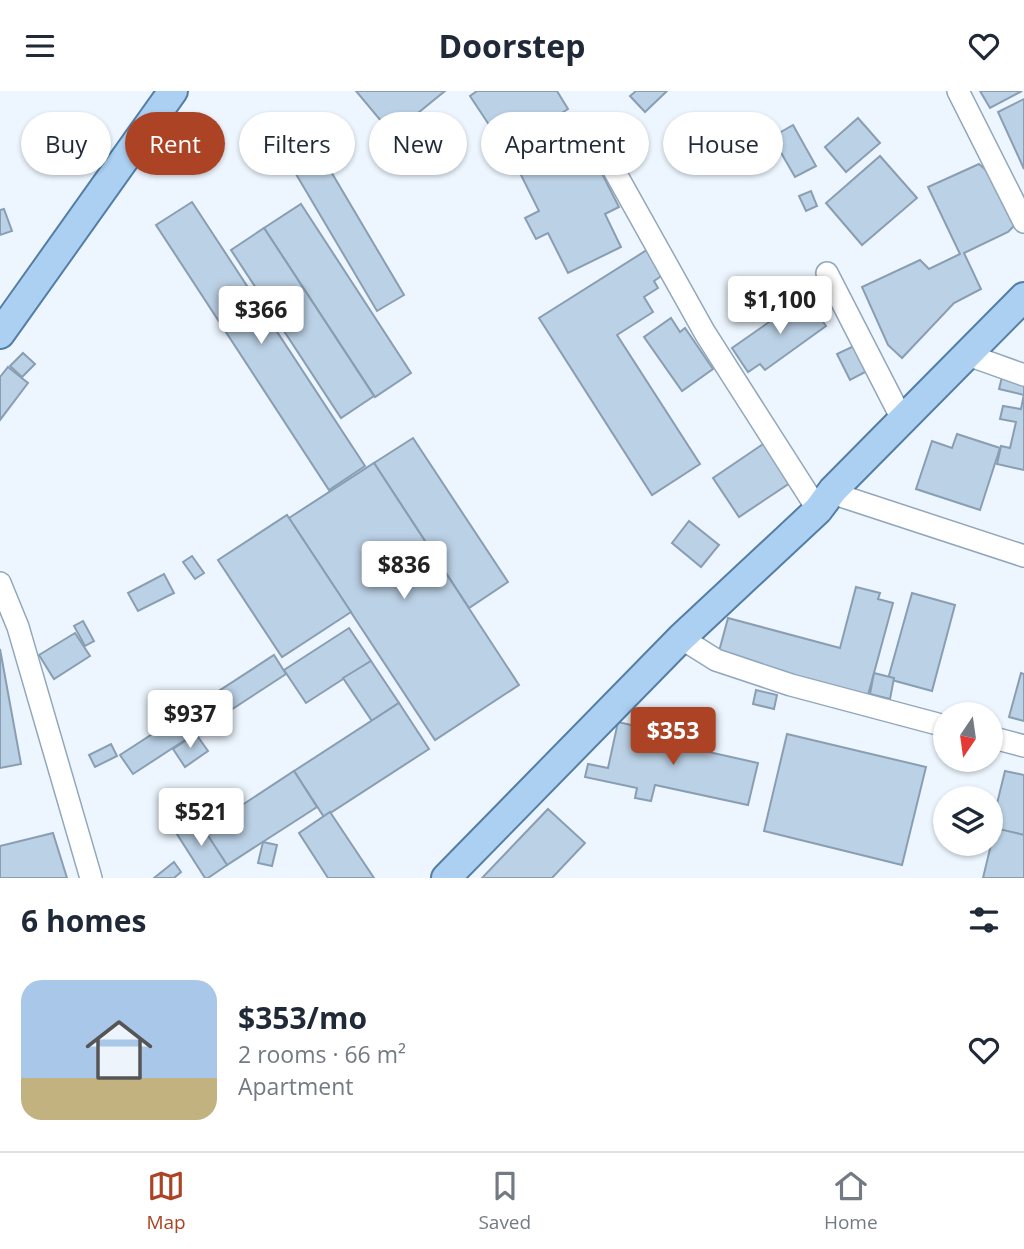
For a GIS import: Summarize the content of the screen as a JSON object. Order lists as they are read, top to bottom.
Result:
{
  "north": "bottom",
  "page": {
    "header": "Doorstep",
    "chip": [
      "Buy",
      "Rent",
      "Filters",
      "New",
      "Apartment",
      "House"
    ],
    "price": [
      "$1,100",
      "$366",
      "$836",
      "$937",
      "$353",
      "$521"
    ],
    "heading": "6 homes",
    "list": [
      {
        "name": "$353/mo",
        "note": "2 rooms · 66 m² · Apartment"
      }
    ],
    "tabs": ["Map", "Saved", "Home"]
  }
}
